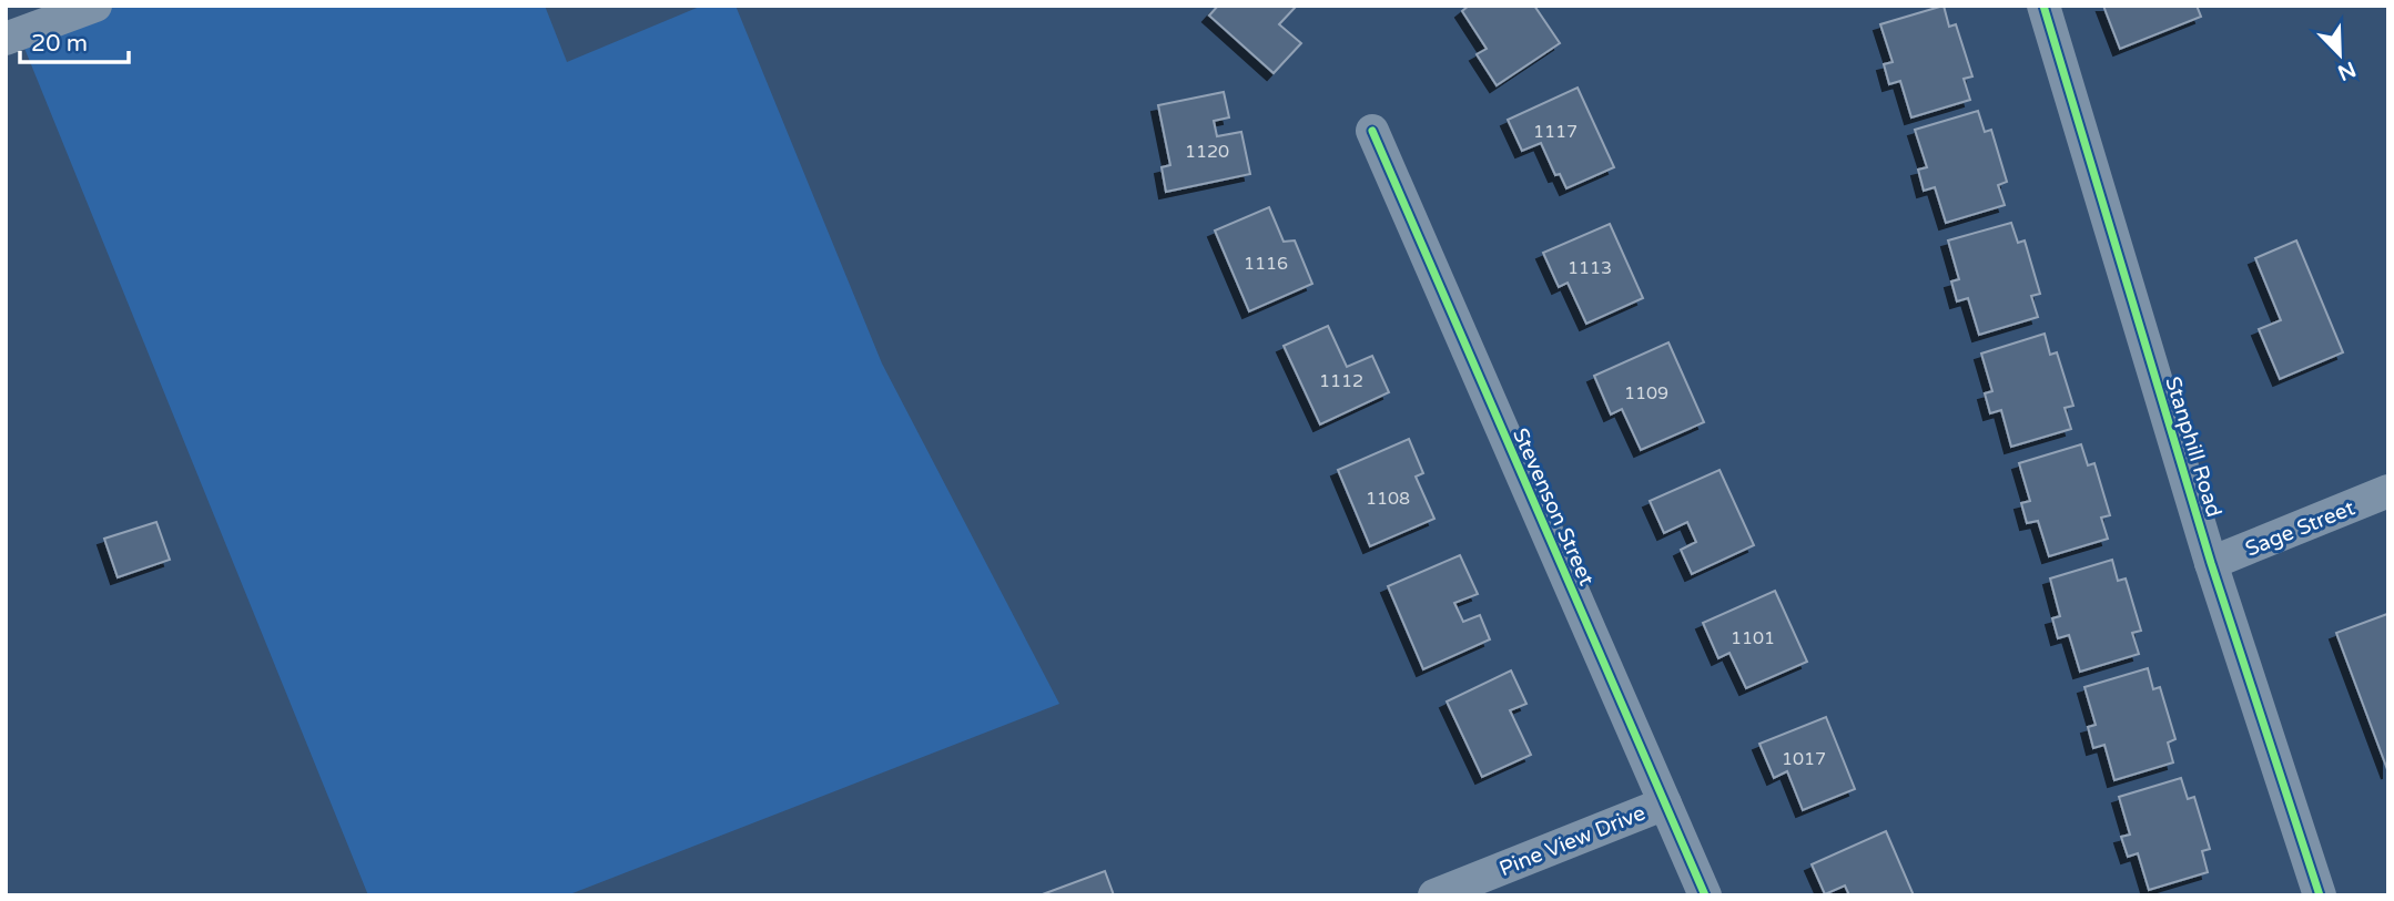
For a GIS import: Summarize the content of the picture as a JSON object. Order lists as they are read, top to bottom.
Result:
{
  "streets": {
    "street": [
      "Stanphill Road",
      "Stevenson Street",
      "Sage Street",
      "Pine View Drive"
    ]
  },
  "crossings": [
    ["Stanphill Road", "Sage Street"],
    ["Stevenson Street", "Pine View Drive"]
  ],
  "house_numbers": [
    "1117",
    "1120",
    "1116",
    "1113",
    "1112",
    "1109",
    "1108",
    "1101",
    "1017"
  ],
  "scale_bar": "20 m",
  "north": "bottom right"
}
